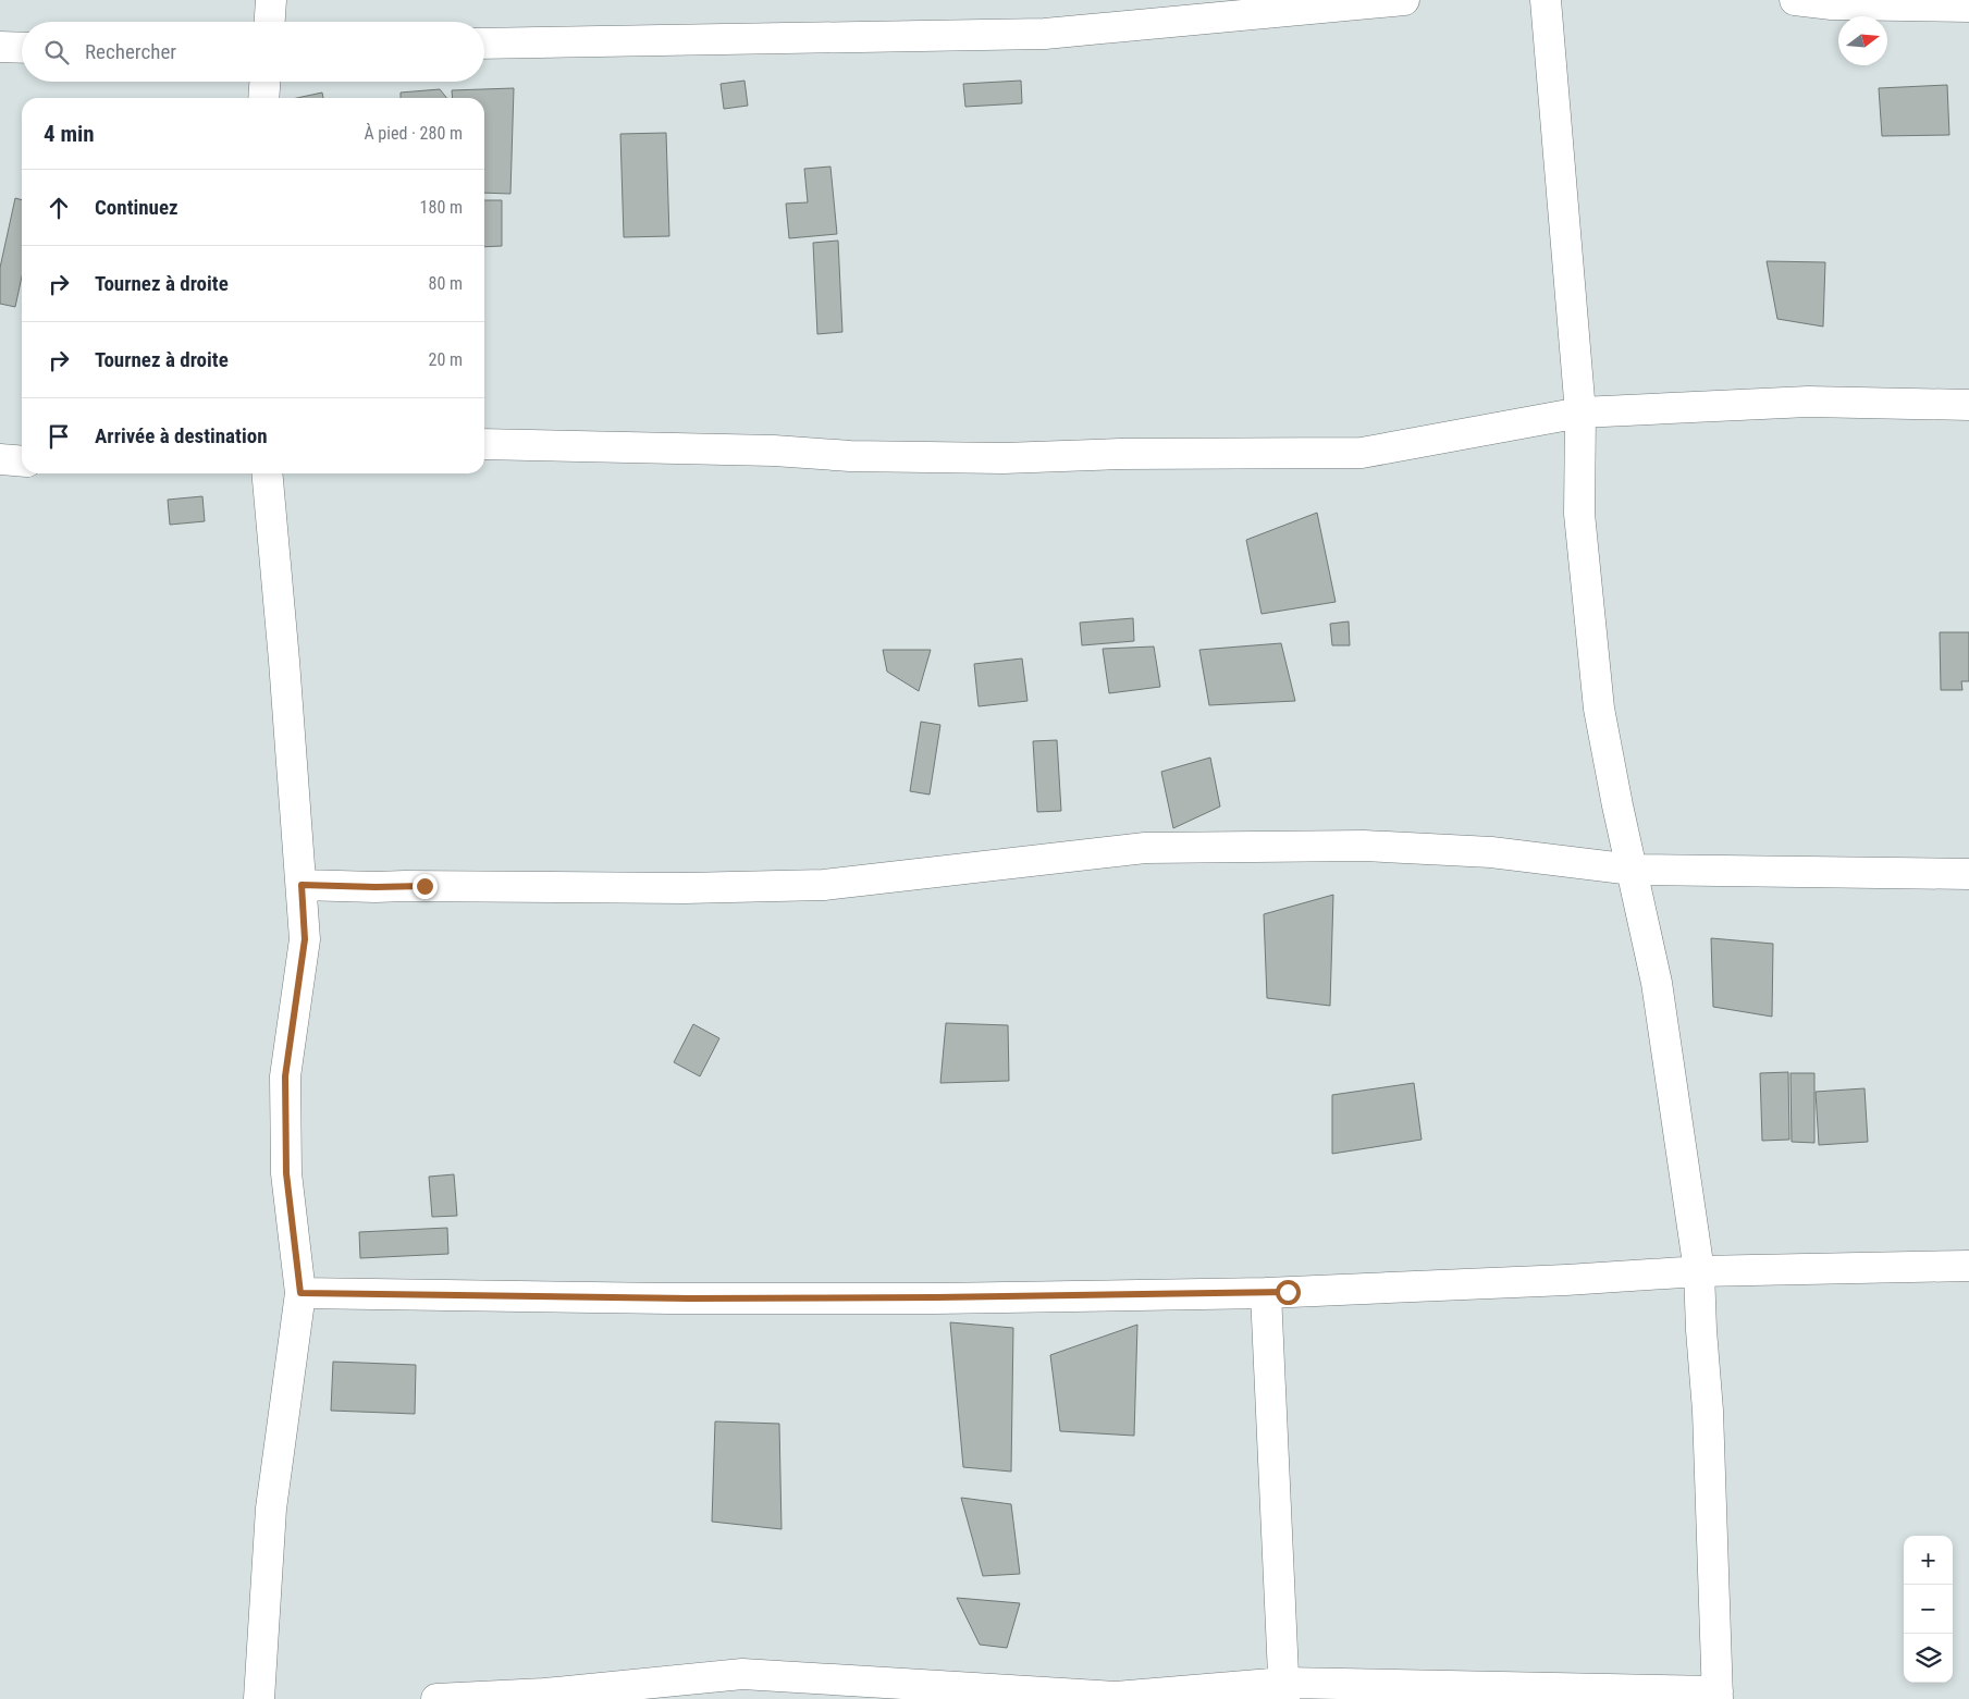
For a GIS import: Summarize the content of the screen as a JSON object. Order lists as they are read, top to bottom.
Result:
{
  "north": "right",
  "page": {
    "search": "Rechercher",
    "heading": ["4 min", "À pied · 280 m"],
    "list": [
      ["Continuez", "180 m"],
      ["Tournez à droite", "80 m"],
      ["Tournez à droite", "20 m"],
      "Arrivée à destination"
    ],
    "map_buttons": ["+", "−"]
  }
}
